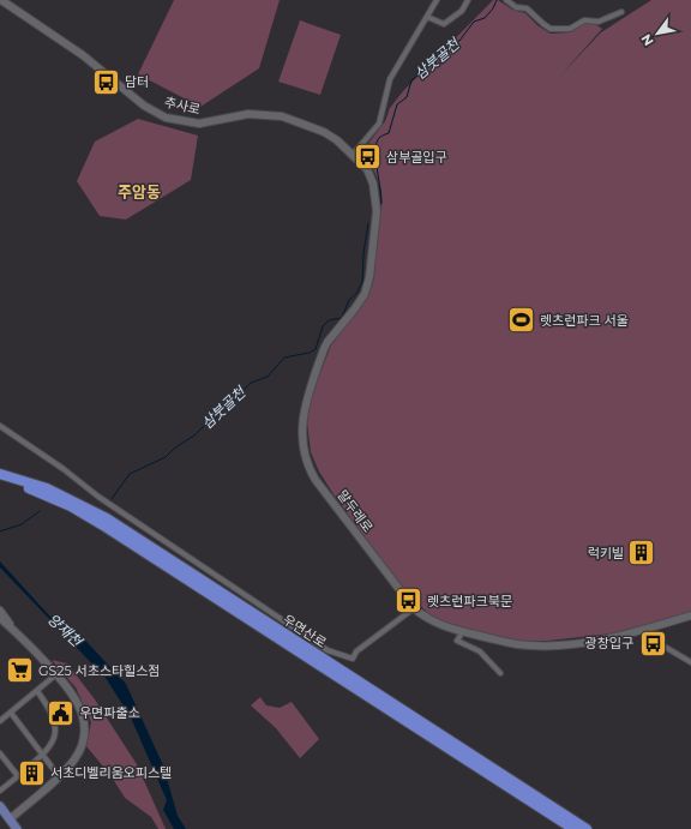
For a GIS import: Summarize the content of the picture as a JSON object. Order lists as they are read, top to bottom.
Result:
{
  "streets": {
    "highway": ["우면산로"],
    "street": ["추사로", "말두레로"]
  },
  "crossings": [
    ["추사로", "말두레로"]
  ],
  "districts": ["주암동"],
  "water": ["삼붓골천", "양재천"],
  "places": {
    "bus stop": [
      "담터",
      "삼부골입구",
      "렛츠런파크북문",
      "광창입구"
    ],
    "sports": ["렛츠런파크 서울"],
    "building": ["럭키빌", "서초디벨리움오피스텔"],
    "supermarket": ["GS25 서초스타힐스점"],
    "public building": ["우면파출소"]
  },
  "north": "bottom left"
}
